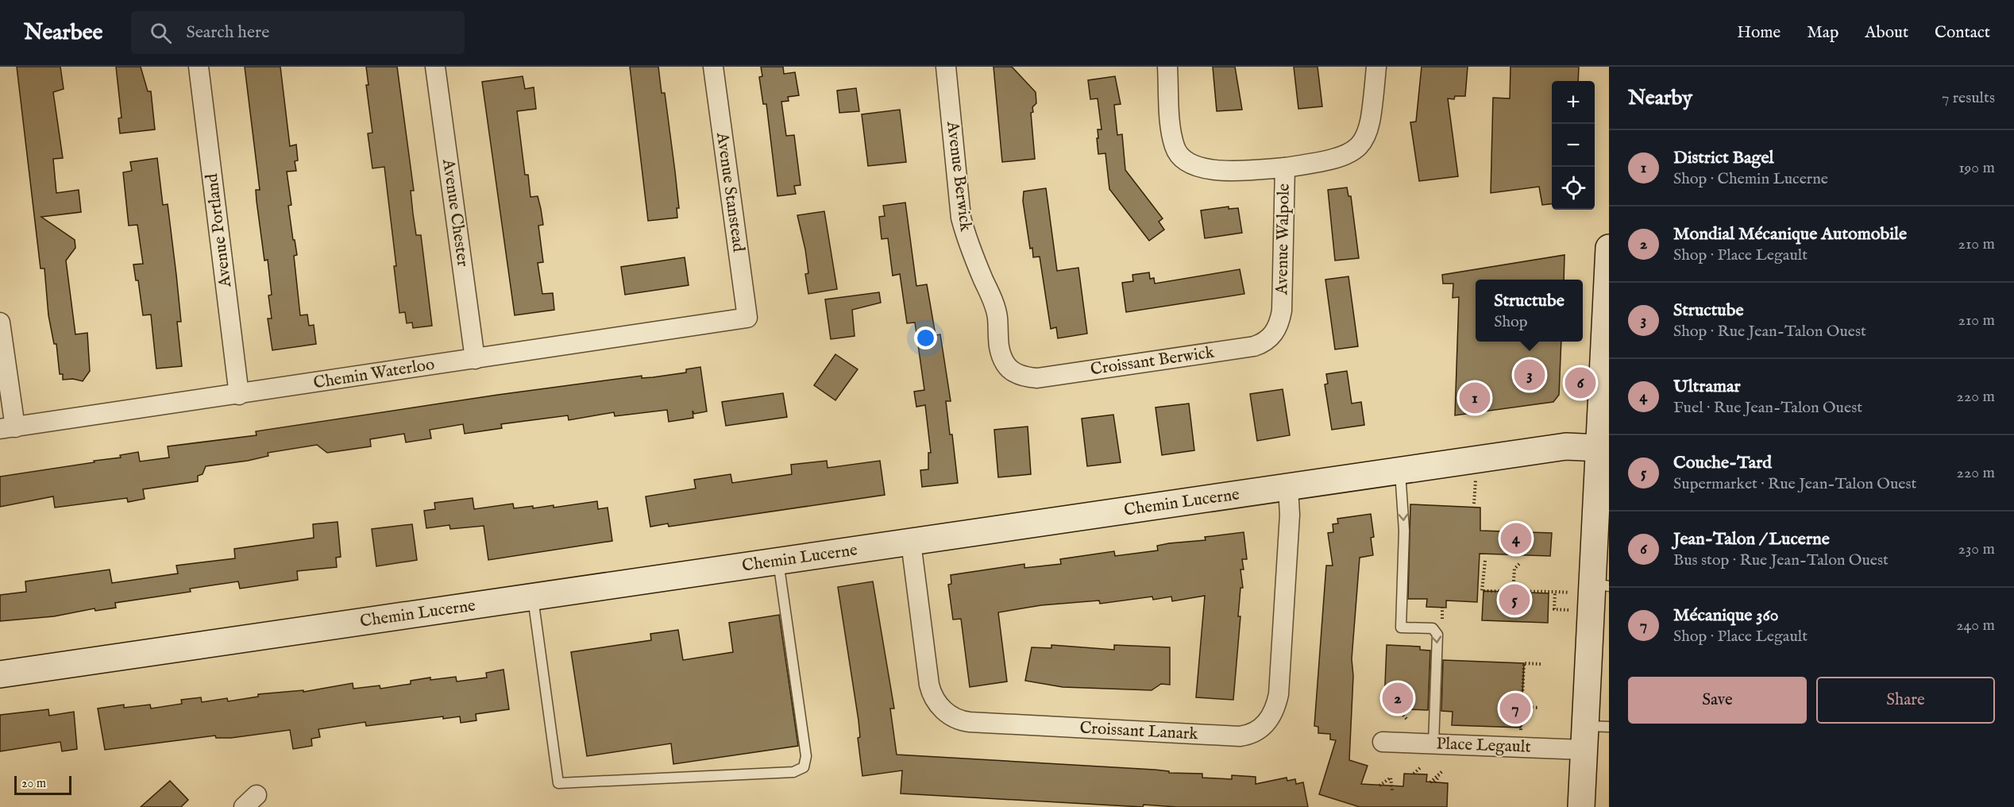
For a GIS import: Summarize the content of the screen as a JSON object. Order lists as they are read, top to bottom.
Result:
{
  "streets": {
    "main road": ["Chemin Lucerne"],
    "street": [
      "Avenue Berwick",
      "Avenue Stanstead",
      "Avenue Chester",
      "Avenue Portland",
      "Avenue Walpole",
      "Croissant Berwick",
      "Chemin Waterloo",
      "Croissant Lanark",
      "Place Legault"
    ]
  },
  "crossings": [
    ["Avenue Berwick", "Croissant Berwick"],
    ["Avenue Stanstead", "Chemin Waterloo"],
    ["Avenue Chester", "Chemin Waterloo"],
    ["Avenue Portland", "Chemin Waterloo"],
    ["Avenue Walpole", "Croissant Berwick"],
    ["Chemin Lucerne", "Croissant Lanark"]
  ],
  "scale_bar": "20 m",
  "page": {
    "header": "Nearbee",
    "search": "Search here",
    "nav": [
      "Home",
      "Map",
      "About",
      "Contact"
    ],
    "heading": ["Nearby", "7 results"],
    "map_buttons": ["+", "−"],
    "list": [
      {
        "mark": "1",
        "name": "District Bagel",
        "note": "Shop · Chemin Lucerne",
        "value": "190 m"
      },
      {
        "mark": "2",
        "name": "Mondial Mécanique Automobile",
        "note": "Shop · Place Legault",
        "value": "210 m"
      },
      {
        "mark": "3",
        "name": "Structube",
        "note": "Shop · Rue Jean-Talon Ouest",
        "value": "210 m"
      },
      {
        "mark": "4",
        "name": "Ultramar",
        "note": "Fuel · Rue Jean-Talon Ouest",
        "value": "220 m"
      },
      {
        "mark": "5",
        "name": "Couche-Tard",
        "note": "Supermarket · Rue Jean-Talon Ouest",
        "value": "220 m"
      },
      {
        "mark": "6",
        "name": "Jean-Talon / Lucerne",
        "note": "Bus stop · Rue Jean-Talon Ouest",
        "value": "230 m"
      },
      {
        "mark": "7",
        "name": "Mécanique 360",
        "note": "Shop · Place Legault",
        "value": "240 m"
      }
    ],
    "popup": ["Structube", "Shop"],
    "pins": [
      "3",
      "6",
      "1",
      "4",
      "5",
      "2",
      "7"
    ],
    "buttons": ["Save", "Share"],
    "scale": "20 m"
  }
}
